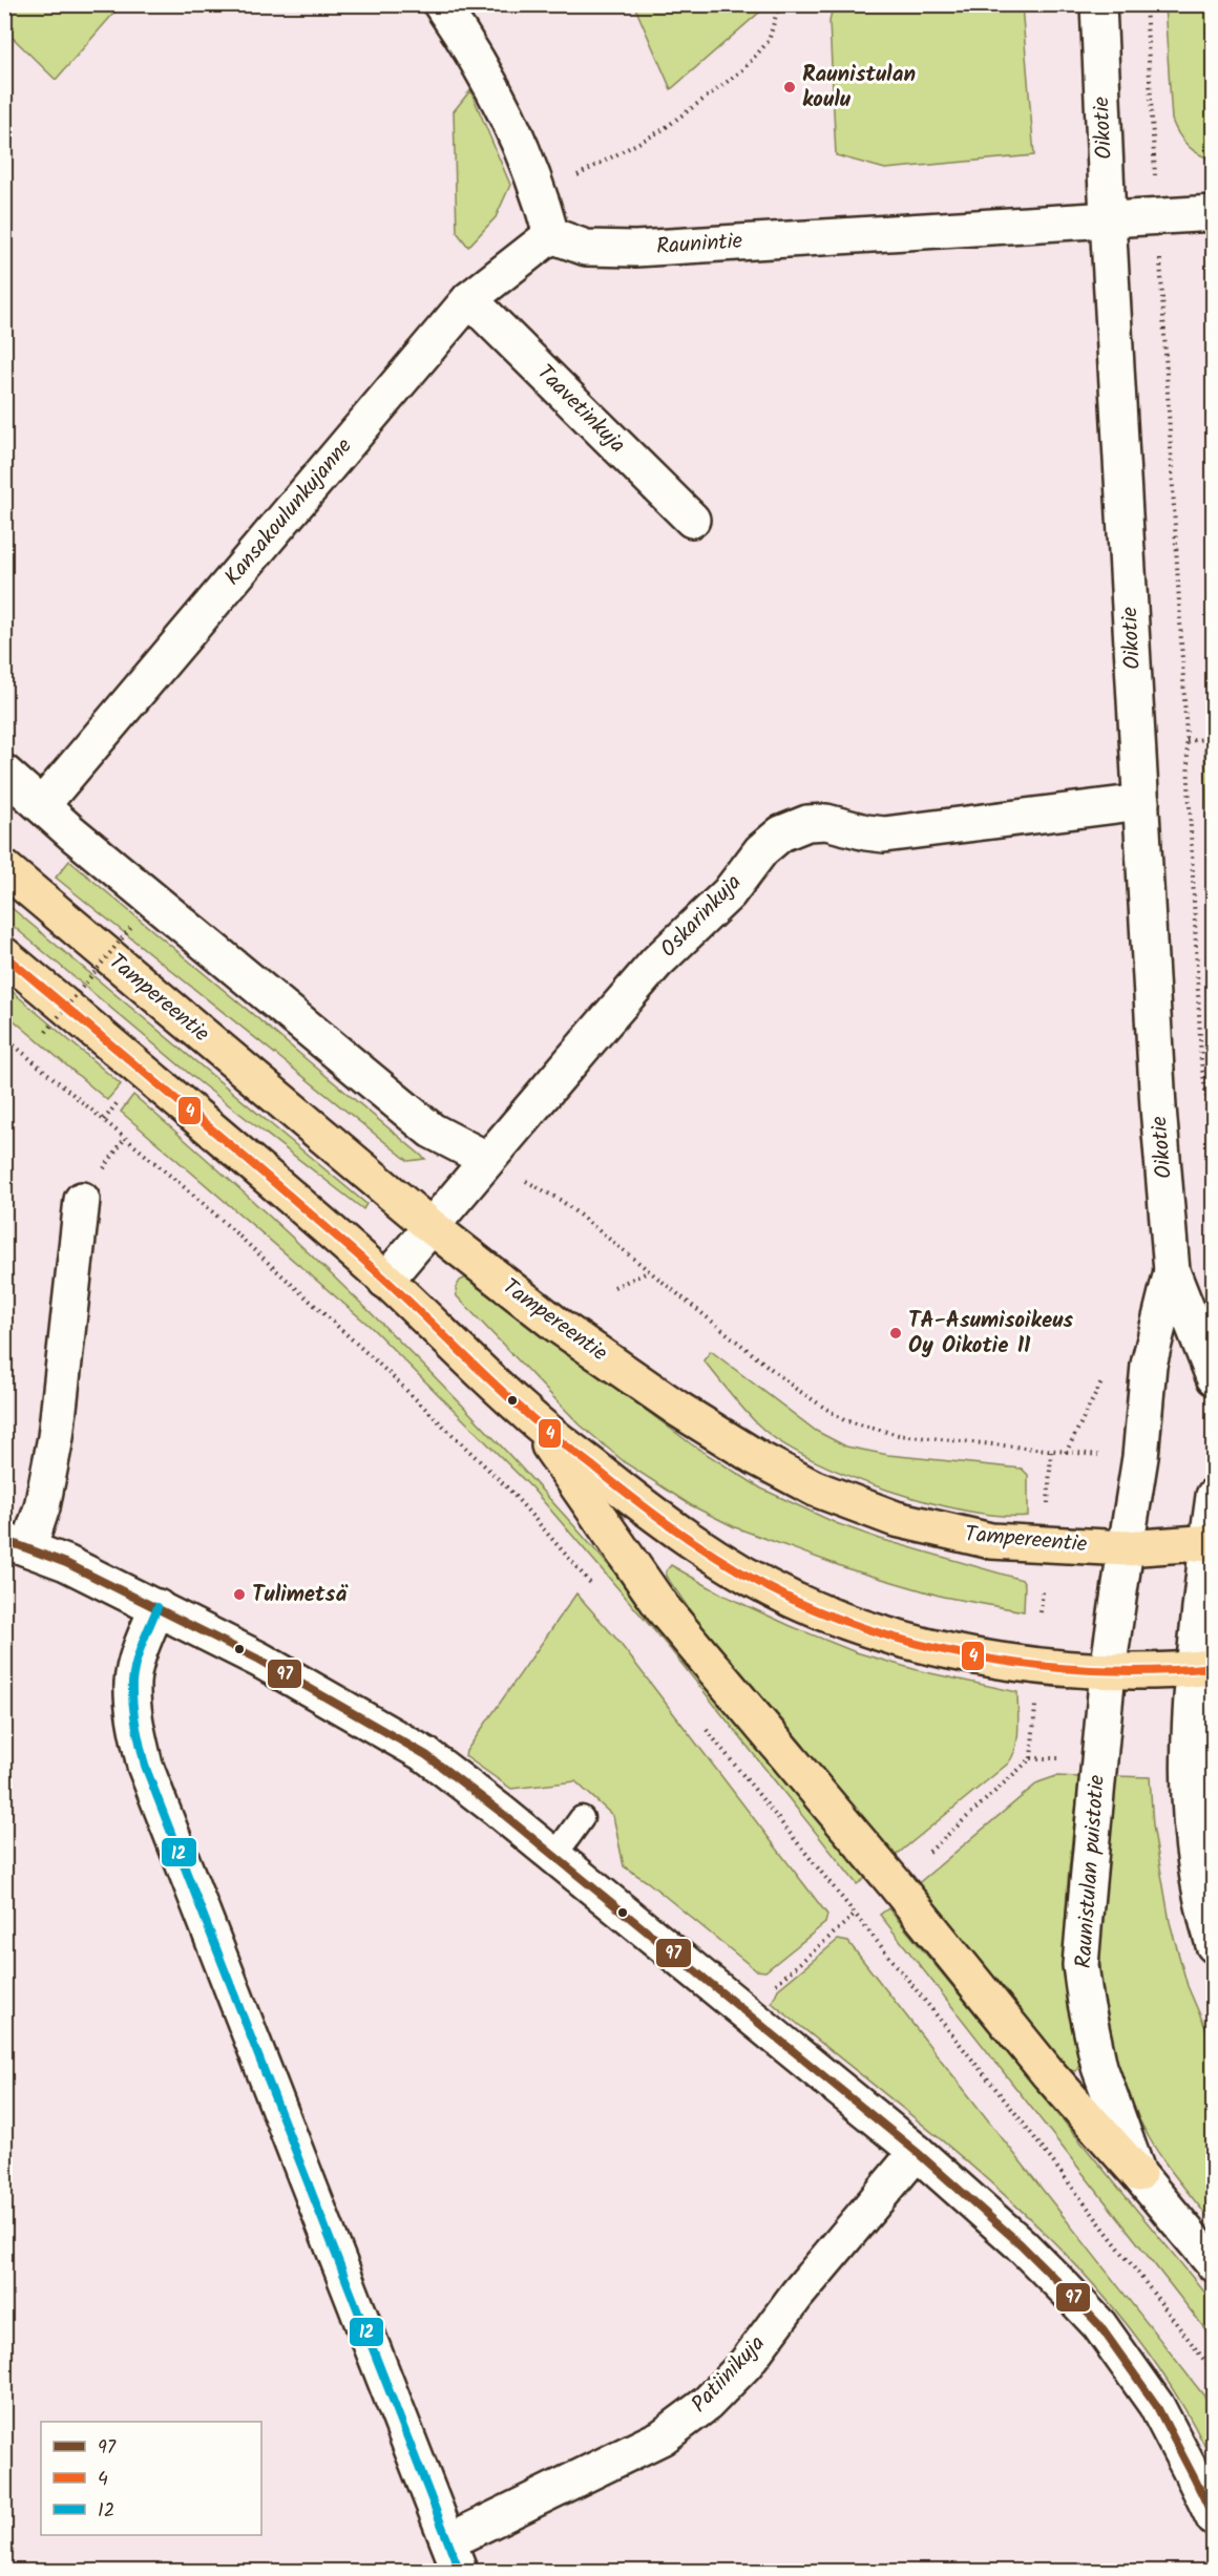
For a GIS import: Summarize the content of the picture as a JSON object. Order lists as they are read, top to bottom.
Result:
{
  "streets": {
    "highway": ["Tampereentie"],
    "street": [
      "Oikotie",
      "Raunintie",
      "Taavetinkuja",
      "Kansakoulunkujanne",
      "Oskarinkuja",
      "Raunistulan puistotie",
      "Patiinikuja"
    ]
  },
  "crossings": [
    ["Oikotie", "Raunintie"],
    ["Oikotie", "Oskarinkuja"],
    ["Oikotie", "Tampereentie"],
    ["Oikotie", "Raunistulan puistotie"],
    ["Raunintie", "Kansakoulunkujanne"],
    ["Taavetinkuja", "Kansakoulunkujanne"],
    ["Oskarinkuja", "Tampereentie"],
    ["Tampereentie", "Raunistulan puistotie"]
  ],
  "places": ["Raunistulan koulu", "TA-Asumisoikeus Oy Oikotie 11", "Tulimetsä"],
  "lines": ["transit line 4", "transit line 97", "transit line 12"],
  "legend": ["97", "4", "12"]
}
